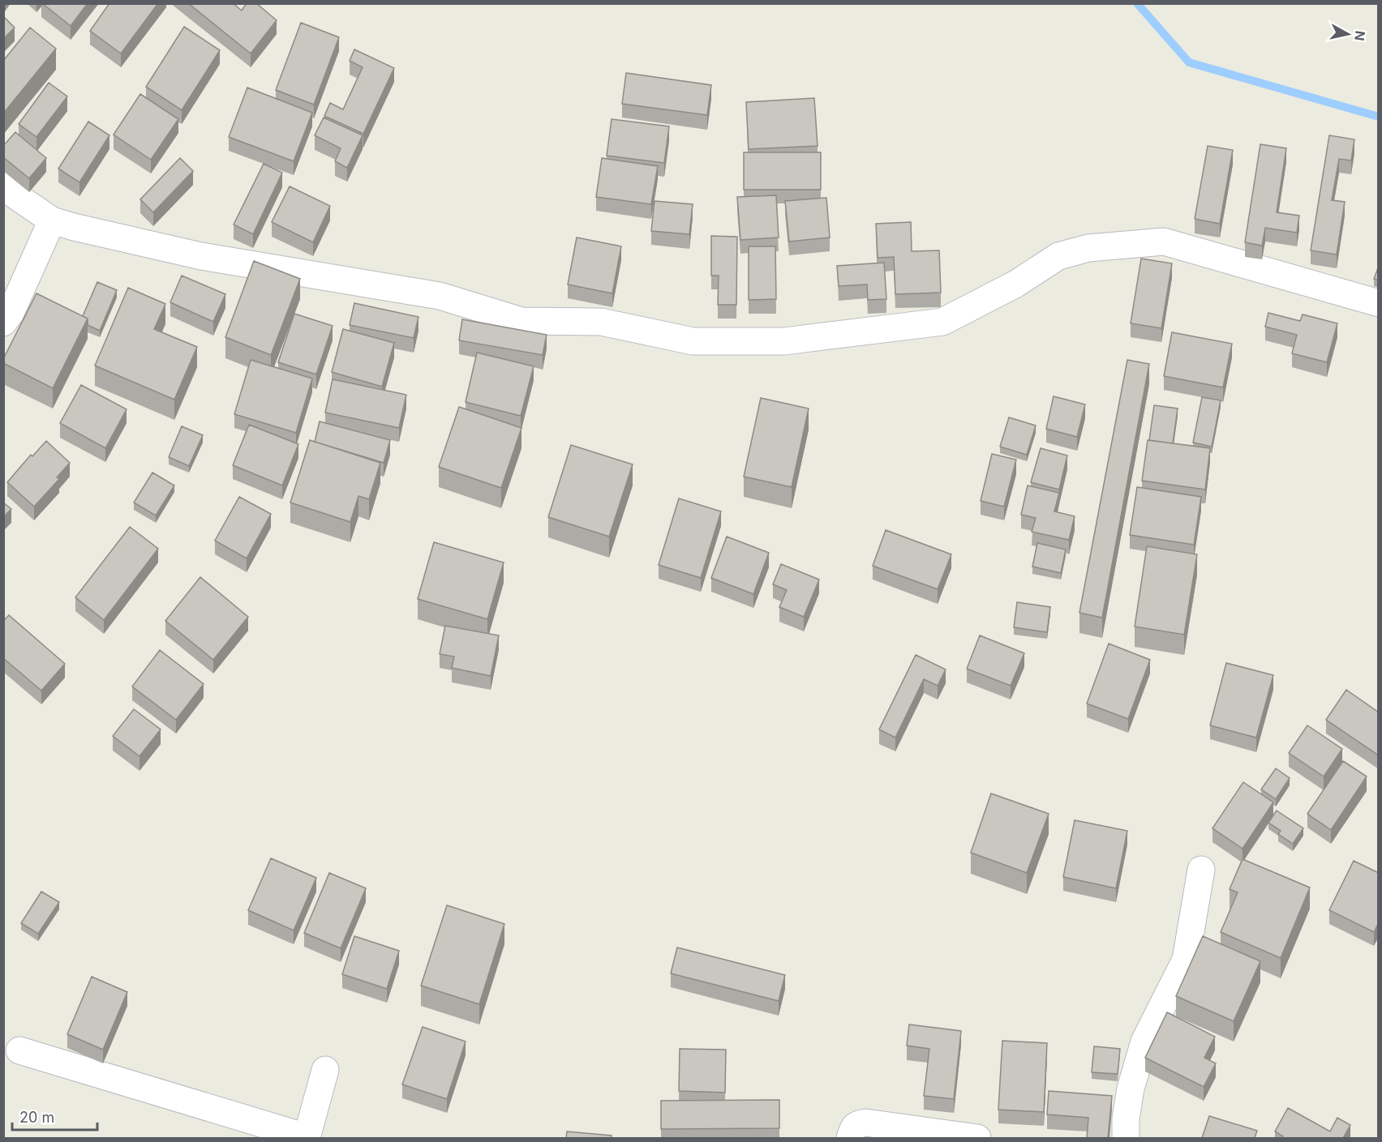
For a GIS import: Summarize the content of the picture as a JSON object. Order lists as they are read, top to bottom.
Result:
{
  "scale_bar": "20 m",
  "north": "right"
}
